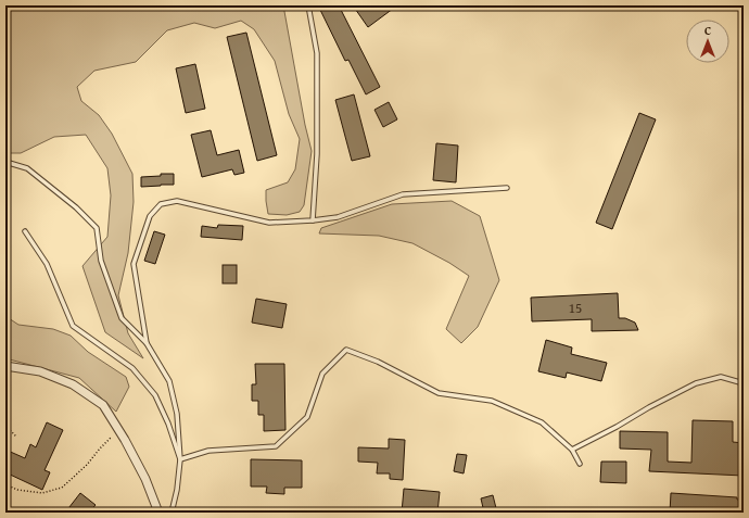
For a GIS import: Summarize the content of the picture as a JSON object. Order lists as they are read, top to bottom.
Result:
{
  "house_numbers": ["15"],
  "north": "top"
}
